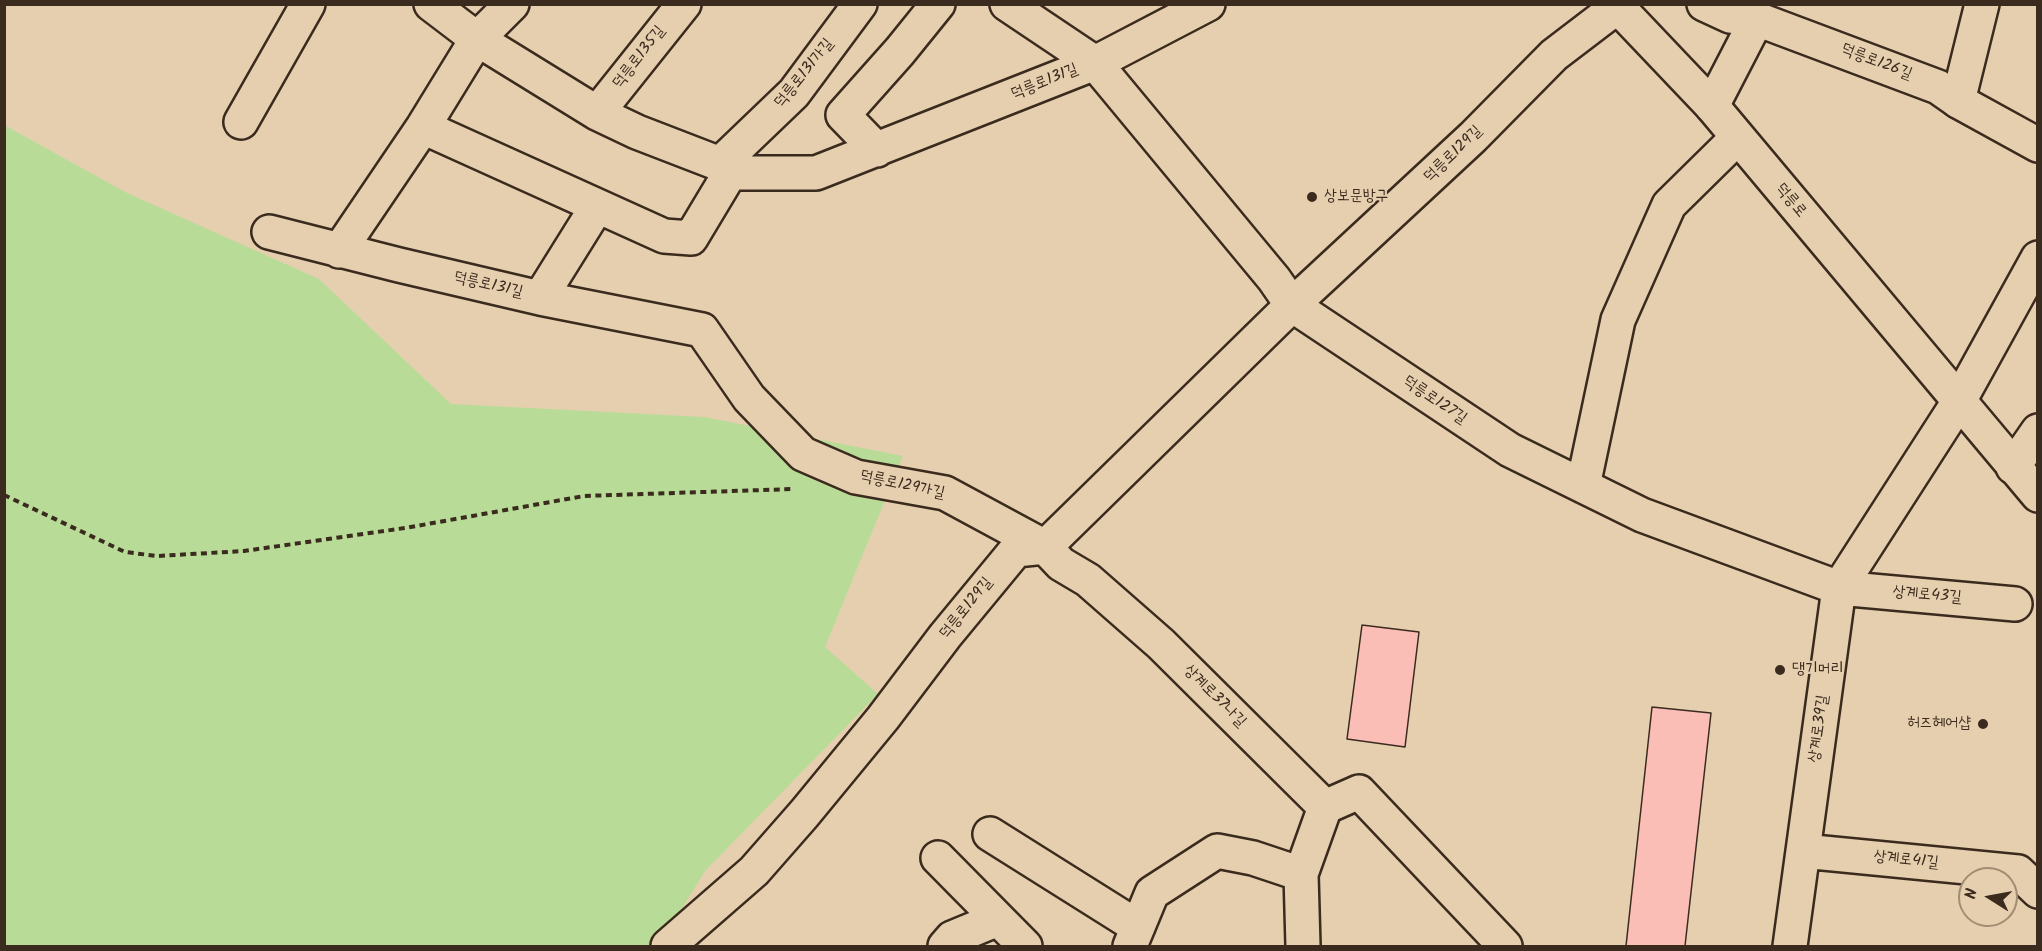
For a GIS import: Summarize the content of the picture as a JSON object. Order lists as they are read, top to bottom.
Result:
{
  "streets": {
    "street": [
      "덕릉로135길",
      "덕릉로126길",
      "덕릉로131가길",
      "덕릉로131길",
      "덕릉로129길",
      "덕릉로",
      "덕릉로127길",
      "덕릉로129가길",
      "상계로43길",
      "상계로37나길",
      "상계로39길",
      "상계로41길"
    ]
  },
  "crossings": [
    ["덕릉로135길", "덕릉로131길"],
    ["덕릉로131가길", "덕릉로131길"],
    ["덕릉로131길", "덕릉로129가길"],
    ["덕릉로129길", "덕릉로"],
    ["덕릉로129길", "덕릉로127길"],
    ["덕릉로129길", "덕릉로129가길"],
    ["덕릉로129길", "상계로37나길"],
    ["덕릉로", "상계로39길"],
    ["덕릉로127길", "상계로43길"],
    ["덕릉로127길", "상계로39길"],
    ["덕릉로129가길", "상계로37나길"],
    ["상계로43길", "상계로39길"],
    ["상계로39길", "상계로41길"]
  ],
  "places": ["상보문방구", "댕기머리", "허즈헤어샵"],
  "north": "left"
}
